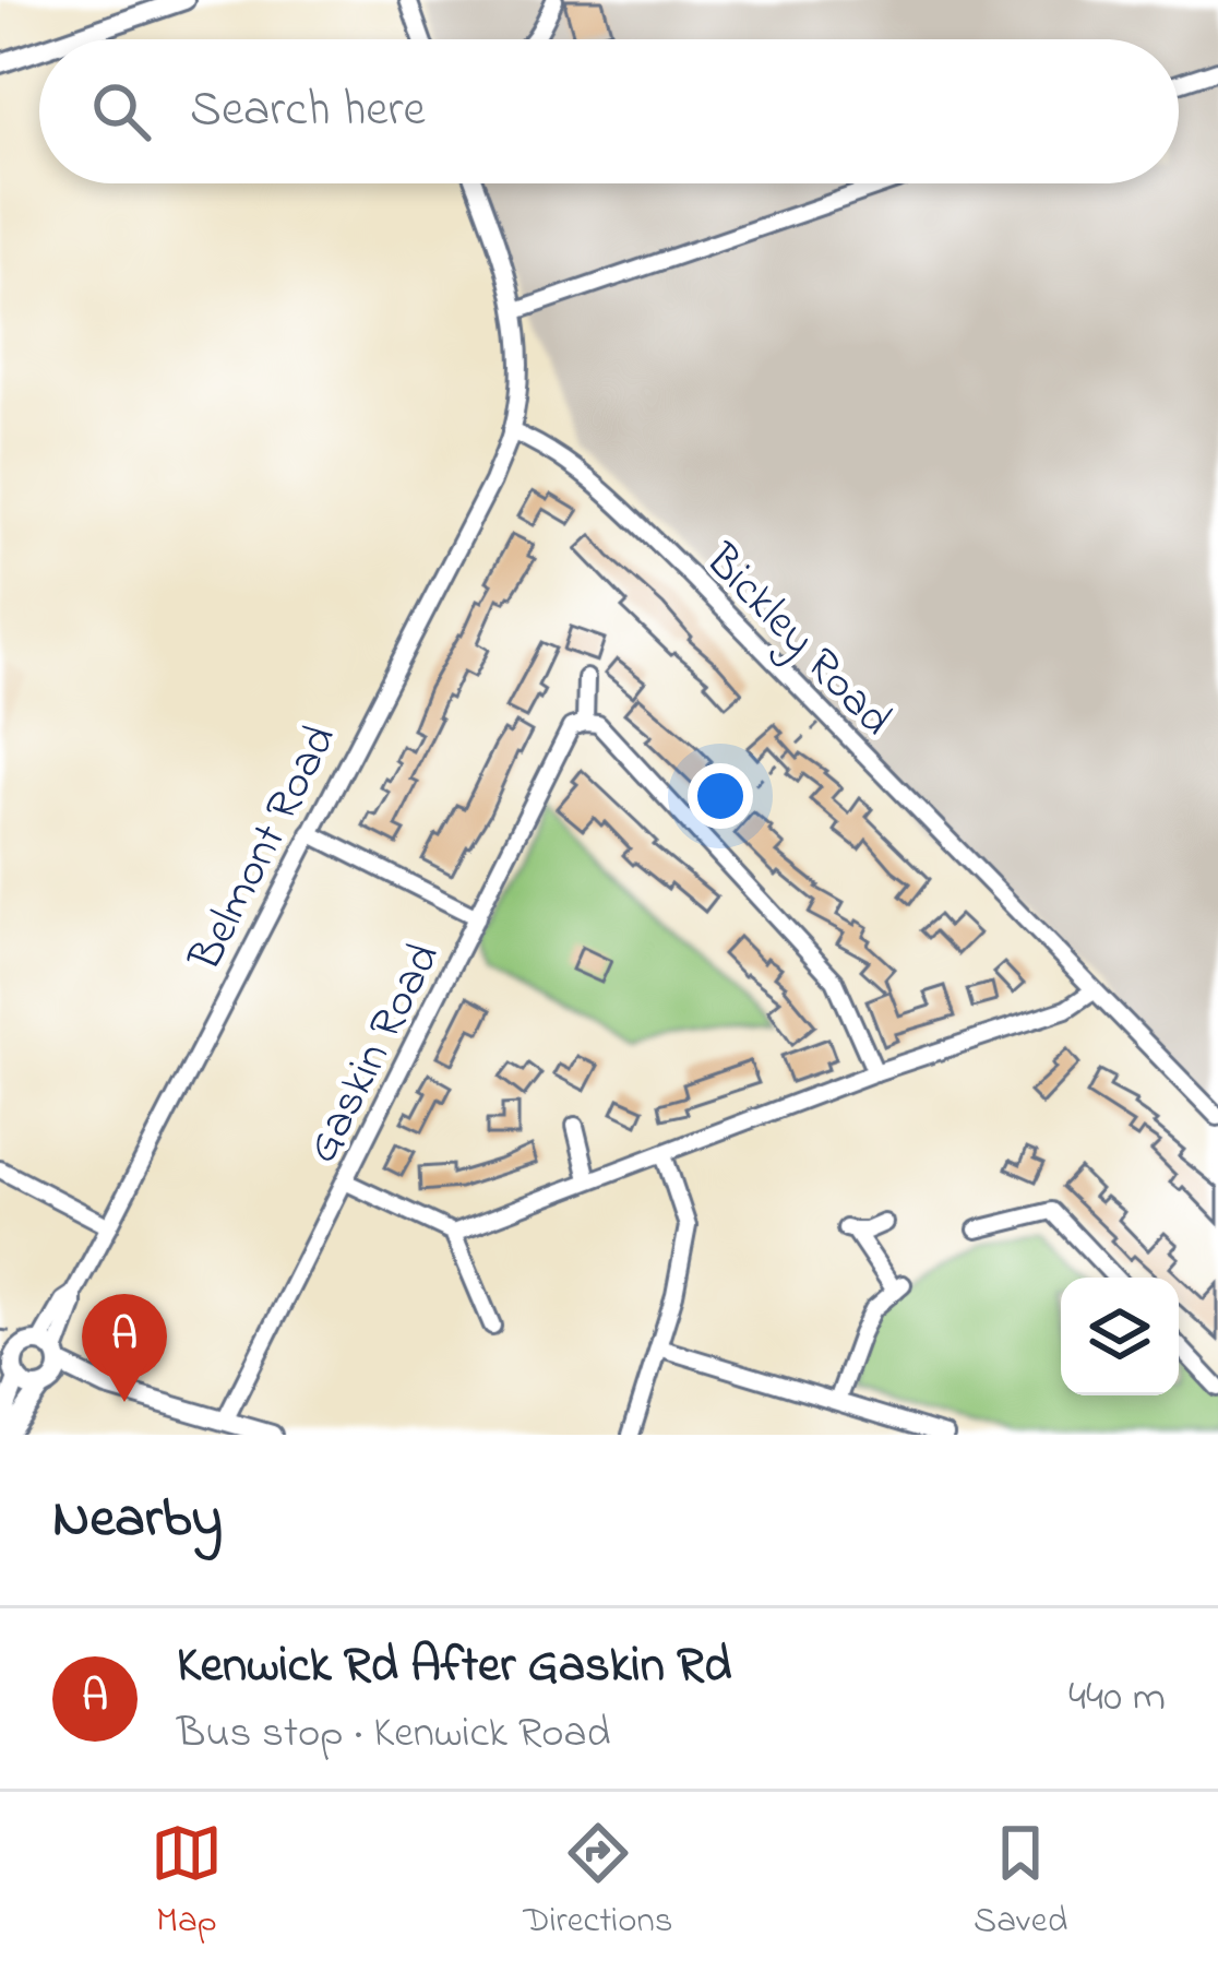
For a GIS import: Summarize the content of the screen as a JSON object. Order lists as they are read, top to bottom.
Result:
{
  "streets": {
    "main road": ["Belmont Road"],
    "street": ["Bickley Road", "Gaskin Road"]
  },
  "crossings": [
    ["Bickley Road", "Belmont Road"]
  ],
  "page": {
    "search": "Search here",
    "pins": "A",
    "heading": "Nearby",
    "list": [
      {
        "mark": "A",
        "name": "Kenwick Rd After Gaskin Rd",
        "note": "Bus stop · Kenwick Road",
        "value": "440 m"
      }
    ],
    "nav": ["Map", "Directions", "Saved"]
  }
}
